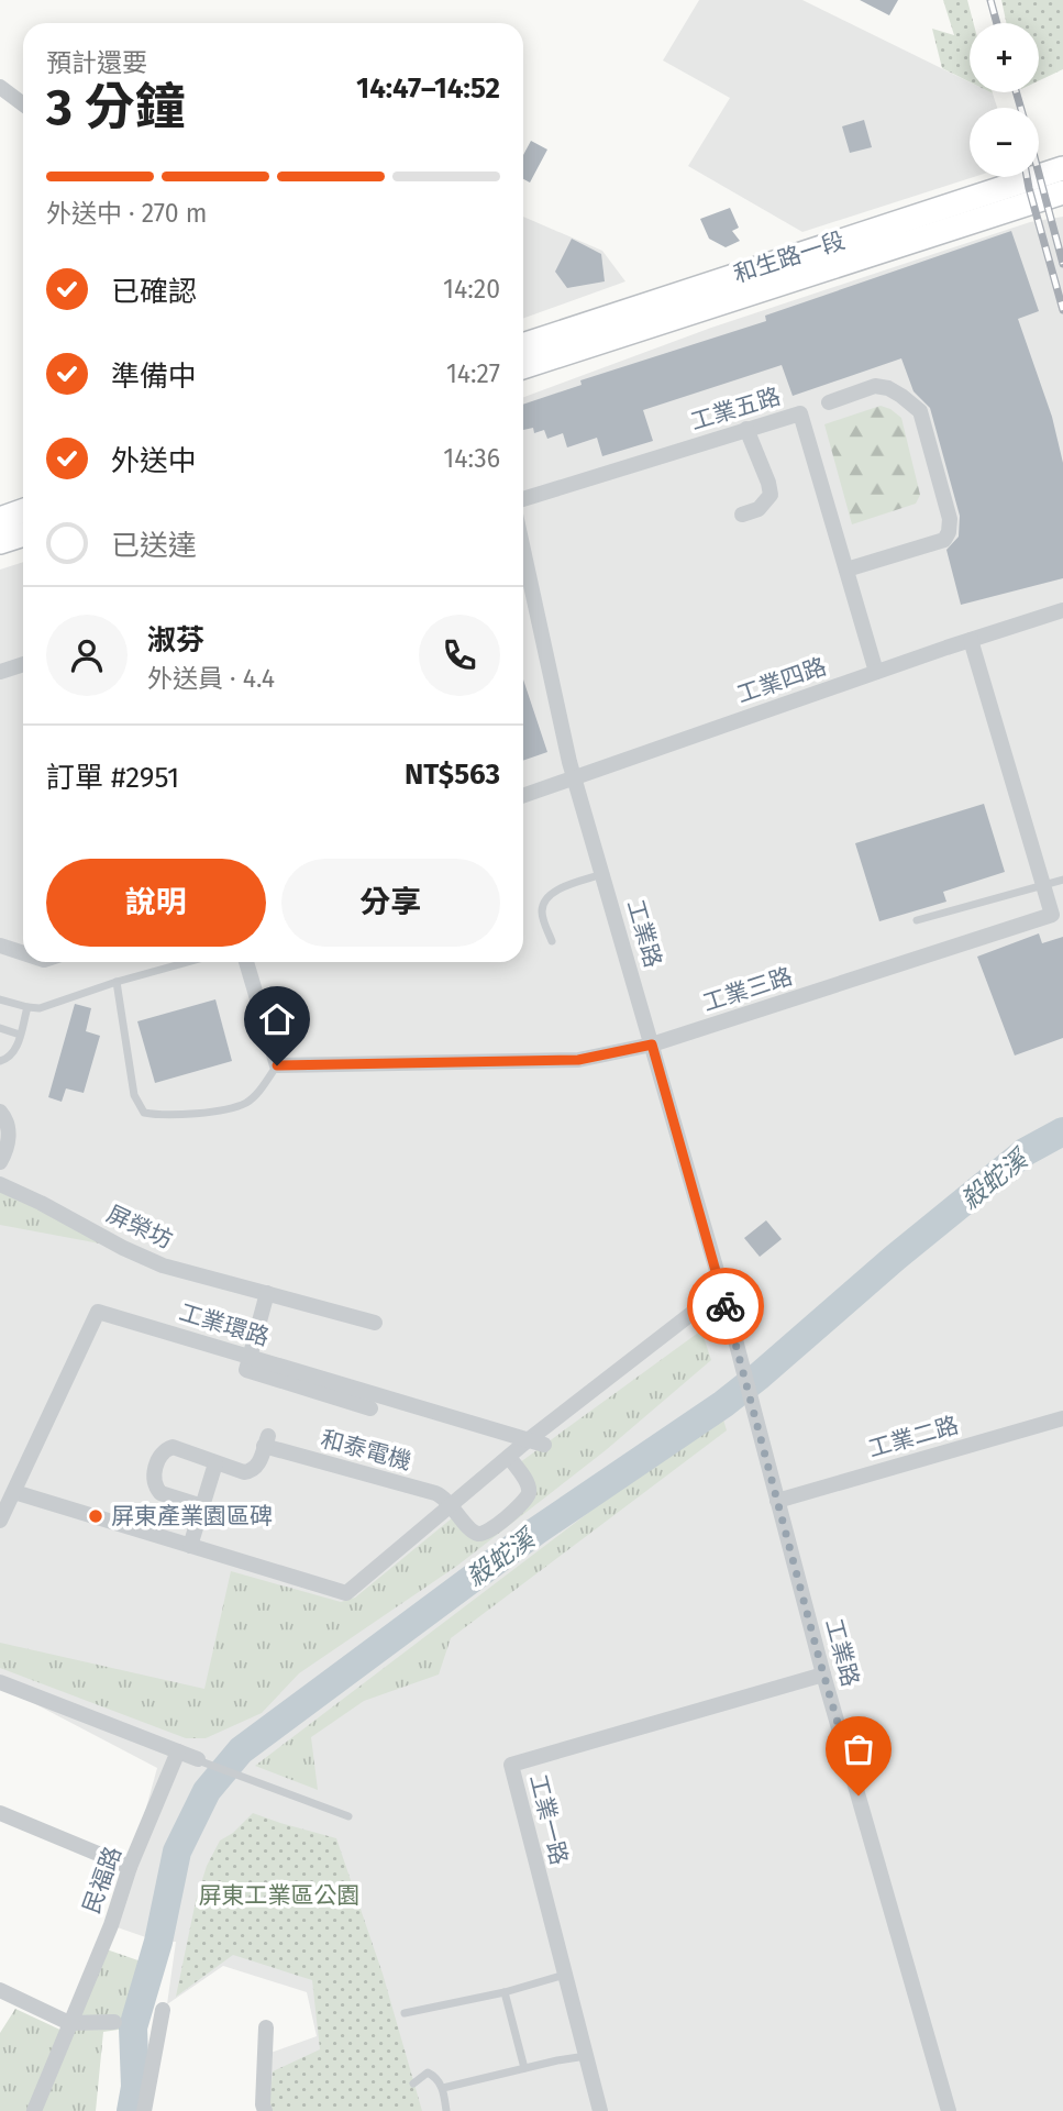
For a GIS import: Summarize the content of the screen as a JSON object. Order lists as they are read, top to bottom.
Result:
{
  "streets": {
    "main road": ["和生路一段"],
    "street": [
      "工業五路",
      "工業四路",
      "工業路",
      "工業三路",
      "屏榮坊",
      "工業環路",
      "工業二路",
      "和泰電機",
      "工業一路",
      "民福路"
    ]
  },
  "crossings": [
    ["工業五路", "工業四路"],
    ["工業四路", "工業路"],
    ["工業四路", "工業三路"],
    ["工業路", "工業三路"],
    ["工業路", "工業二路"],
    ["工業路", "工業一路"]
  ],
  "water": ["殺蛇溪"],
  "parks": ["屏東工業區公園"],
  "places": ["屏東產業園區碑"],
  "page": {
    "map_buttons": ["+", "−"],
    "heading": ["3 分鐘", "預計還要", "14:47–14:52"],
    "panel": [
      "淑芬",
      "外送員 · 4.4",
      "訂單 #2951",
      "NT$563"
    ],
    "bar": "外送中 · 270 m",
    "list": [
      ["已確認", "14:20"],
      ["準備中", "14:27"],
      ["外送中", "14:36"],
      "已送達"
    ],
    "buttons": ["說明", "分享"]
  }
}
